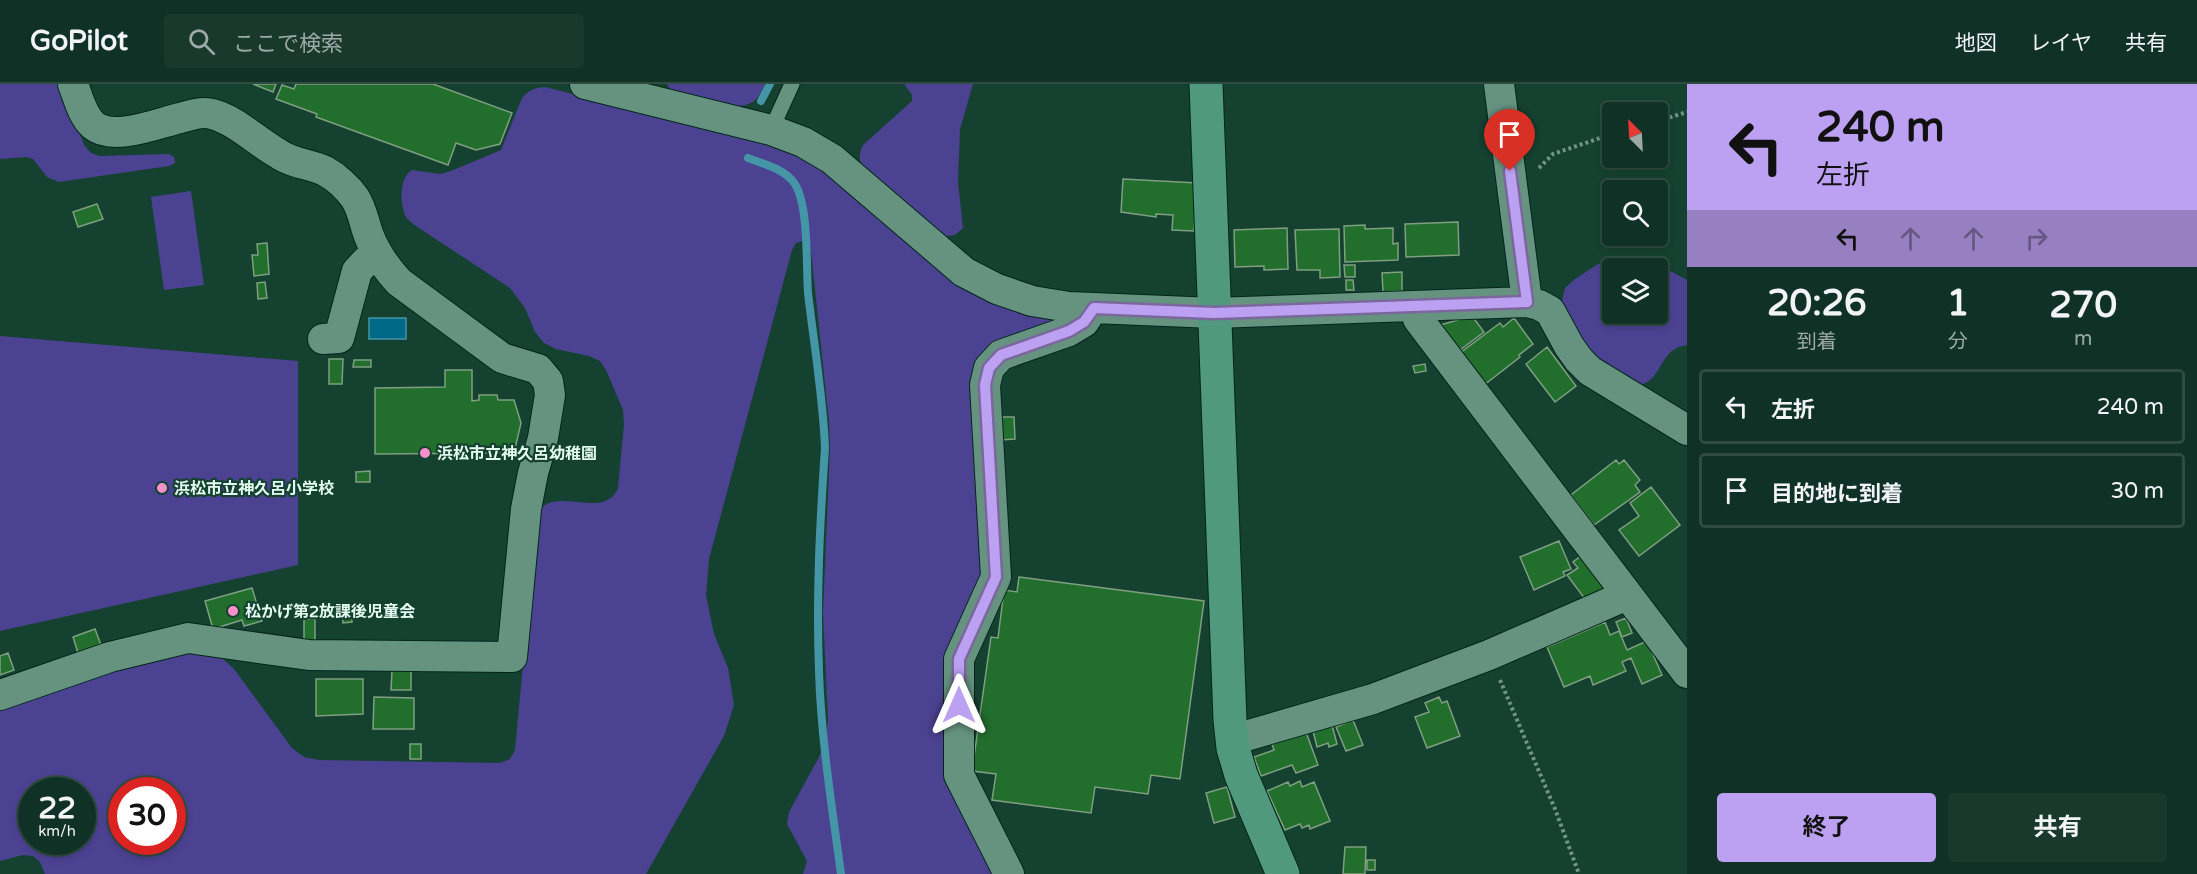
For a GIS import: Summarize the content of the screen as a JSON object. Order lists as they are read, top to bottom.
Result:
{
  "places": ["浜松市立神久呂幼稚園", "浜松市立神久呂小学校", "松かげ第2放課後児童会"],
  "north": "top left",
  "page": {
    "header": "GoPilot",
    "search": "ここで検索",
    "nav": ["地図", "レイヤ", "共有"],
    "turn": ["240 m", "左折"],
    "eta": [
      "20:26",
      "到着",
      "1",
      "分",
      "270",
      "m"
    ],
    "list": [
      {
        "name": "左折",
        "value": "240 m"
      },
      {
        "name": "目的地に到着",
        "value": "30 m"
      }
    ],
    "speed": "22 km/h",
    "limit": "30",
    "buttons": ["終了", "共有"]
  }
}
